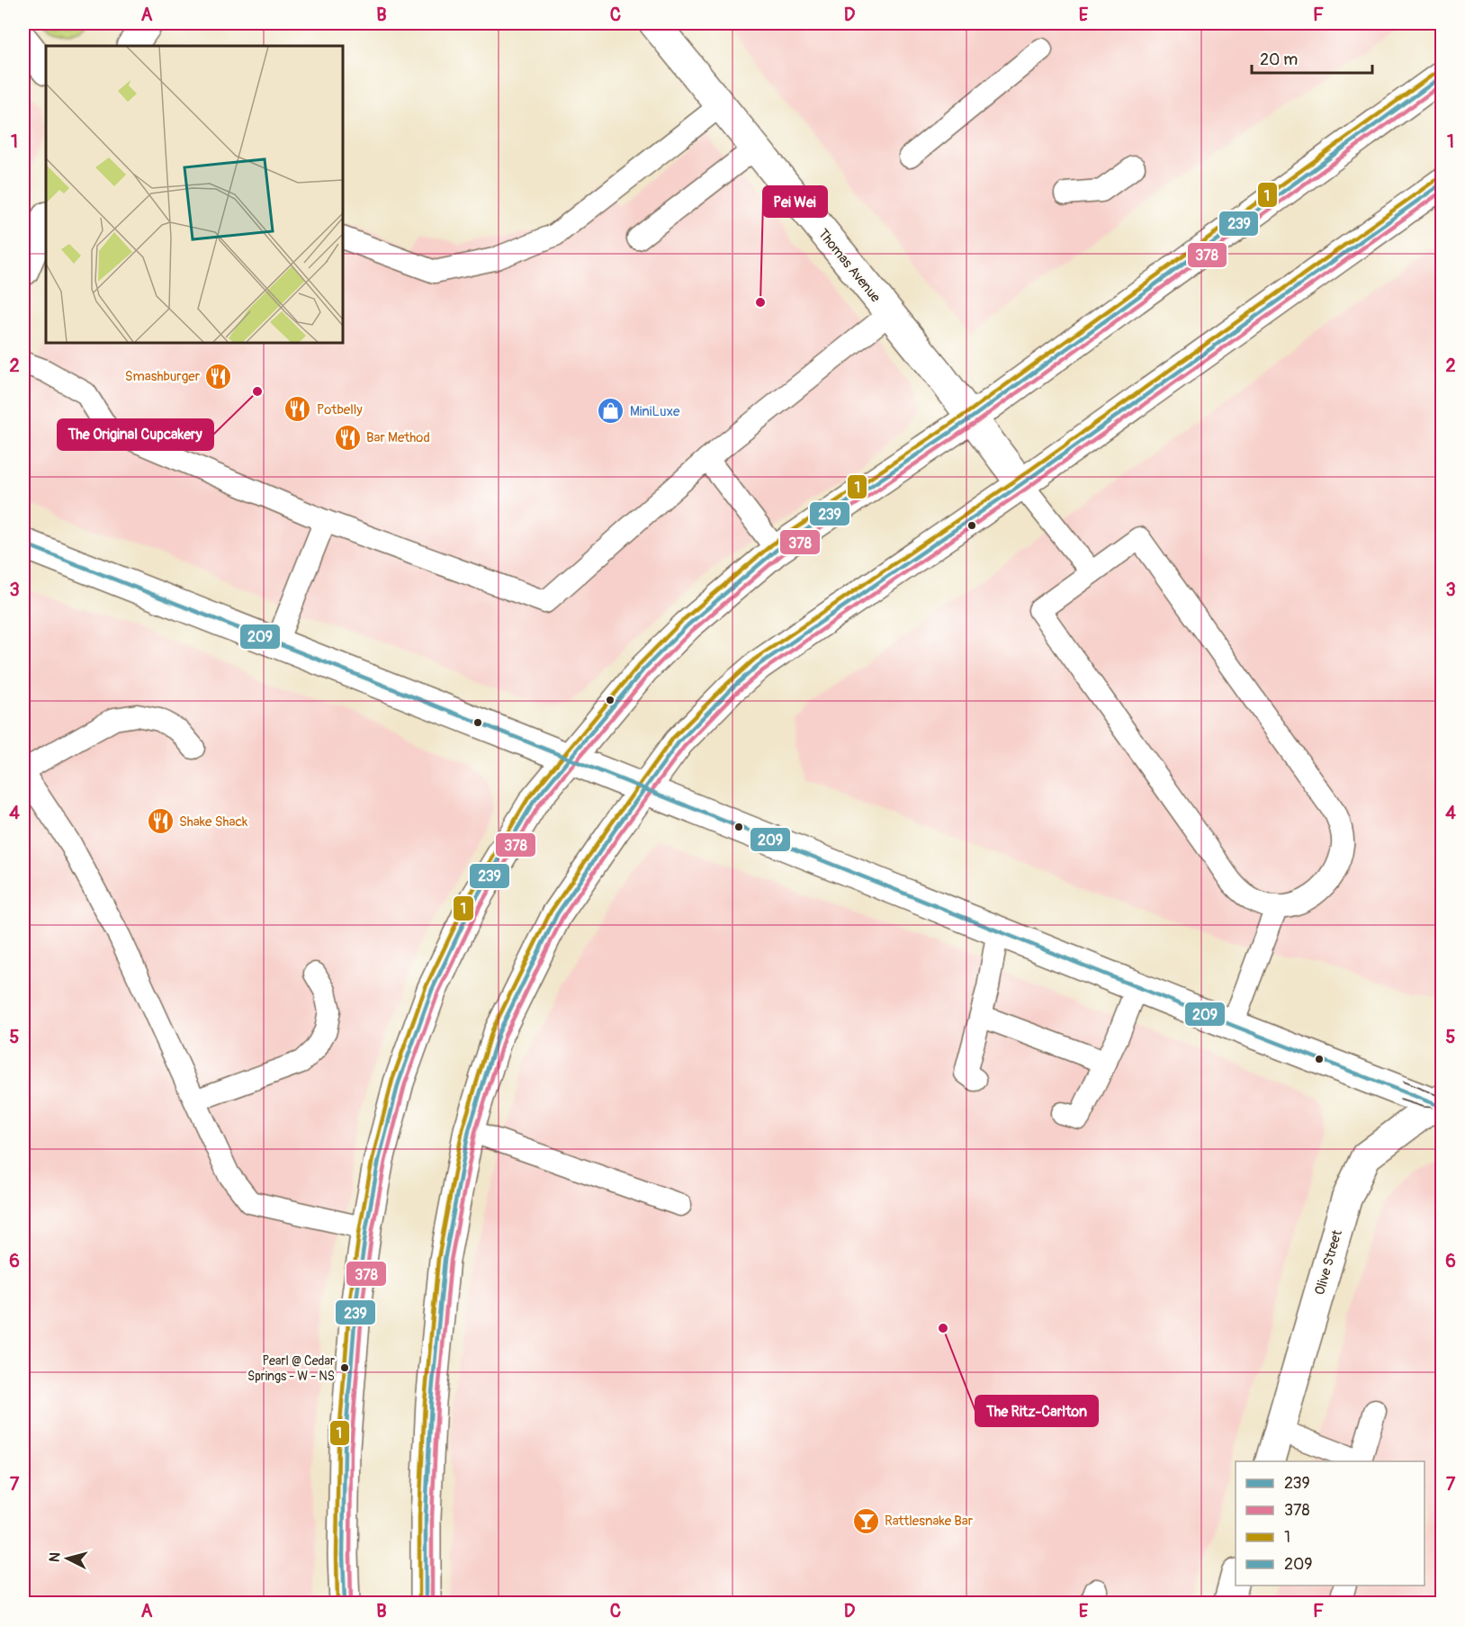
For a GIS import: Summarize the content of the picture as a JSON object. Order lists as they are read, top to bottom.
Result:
{
  "streets": {
    "main road": ["Thomas Avenue", "Olive Street"]
  },
  "places": {
    "other": [
      "Pei Wei",
      "The Original Cupcakery",
      "The Ritz-Carlton",
      "Pearl @ Cedar Springs - W - NS"
    ],
    "restaurant": [
      "Smashburger",
      "Potbelly",
      "Bar Method",
      "Shake Shack"
    ],
    "shop": ["MiniLuxe"],
    "bar": ["Rattlesnake Bar"]
  },
  "lines": [
    "transit line 1",
    "transit line 239",
    "transit line 378",
    "transit line 209"
  ],
  "legend": [
    "239",
    "378",
    "1",
    "209"
  ],
  "scale_bar": "20 m",
  "north": "left",
  "grid": {
    "columns": [
      "A",
      "B",
      "C",
      "D",
      "E",
      "F"
    ],
    "rows": [
      "1",
      "2",
      "3",
      "4",
      "5",
      "6",
      "7"
    ]
  }
}
